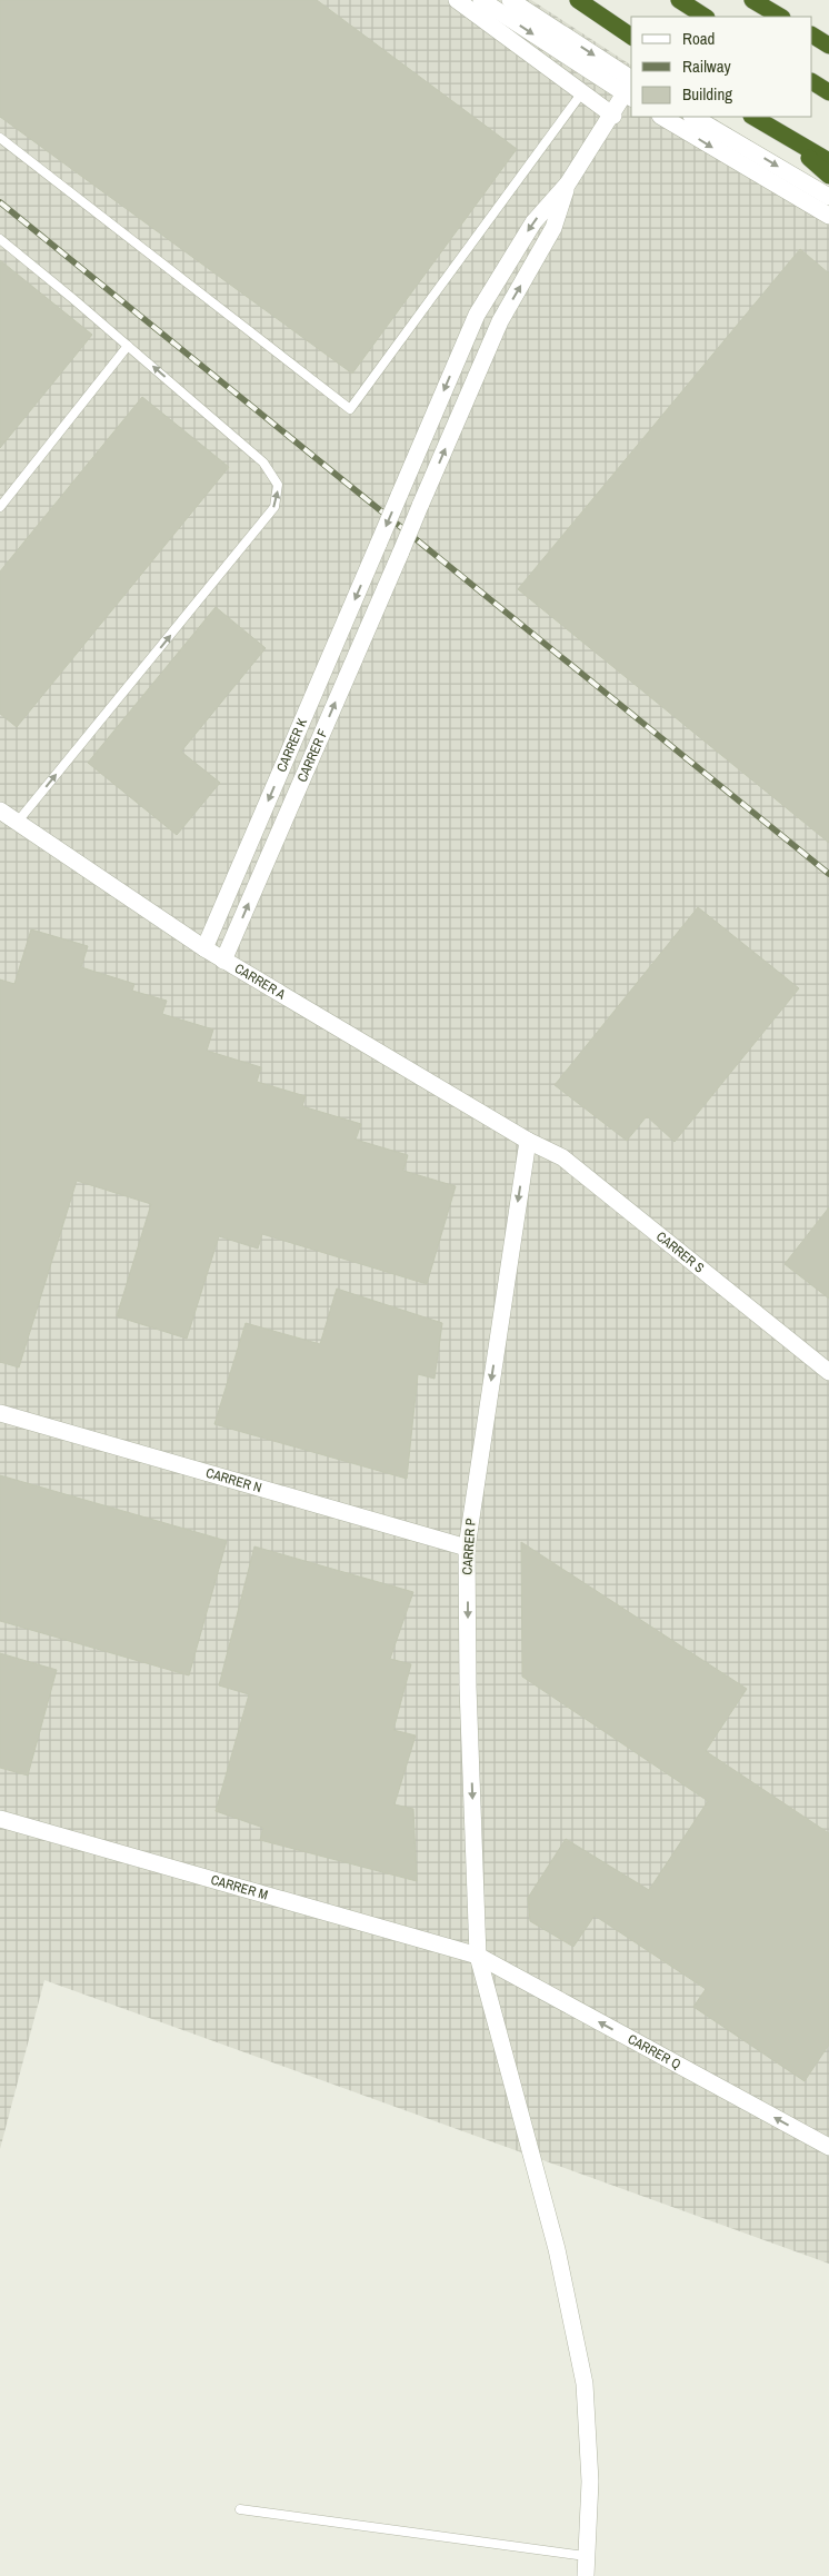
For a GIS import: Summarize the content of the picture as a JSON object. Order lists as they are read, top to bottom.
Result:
{
  "streets": {
    "street": [
      "CARRER K",
      "CARRER F",
      "CARRER A",
      "CARRER S",
      "CARRER N",
      "CARRER P",
      "CARRER M",
      "CARRER Q"
    ]
  },
  "crossings": [
    ["CARRER K", "CARRER F"],
    ["CARRER K", "CARRER A"],
    ["CARRER F", "CARRER A"],
    ["CARRER A", "CARRER S"],
    ["CARRER A", "CARRER P"],
    ["CARRER S", "CARRER P"],
    ["CARRER N", "CARRER P"],
    ["CARRER P", "CARRER M"],
    ["CARRER P", "CARRER Q"],
    ["CARRER M", "CARRER Q"]
  ],
  "one_way": [
    "CARRER K",
    "CARRER F",
    "CARRER P",
    "CARRER Q"
  ],
  "legend": ["Road", "Railway", "Building"]
}
